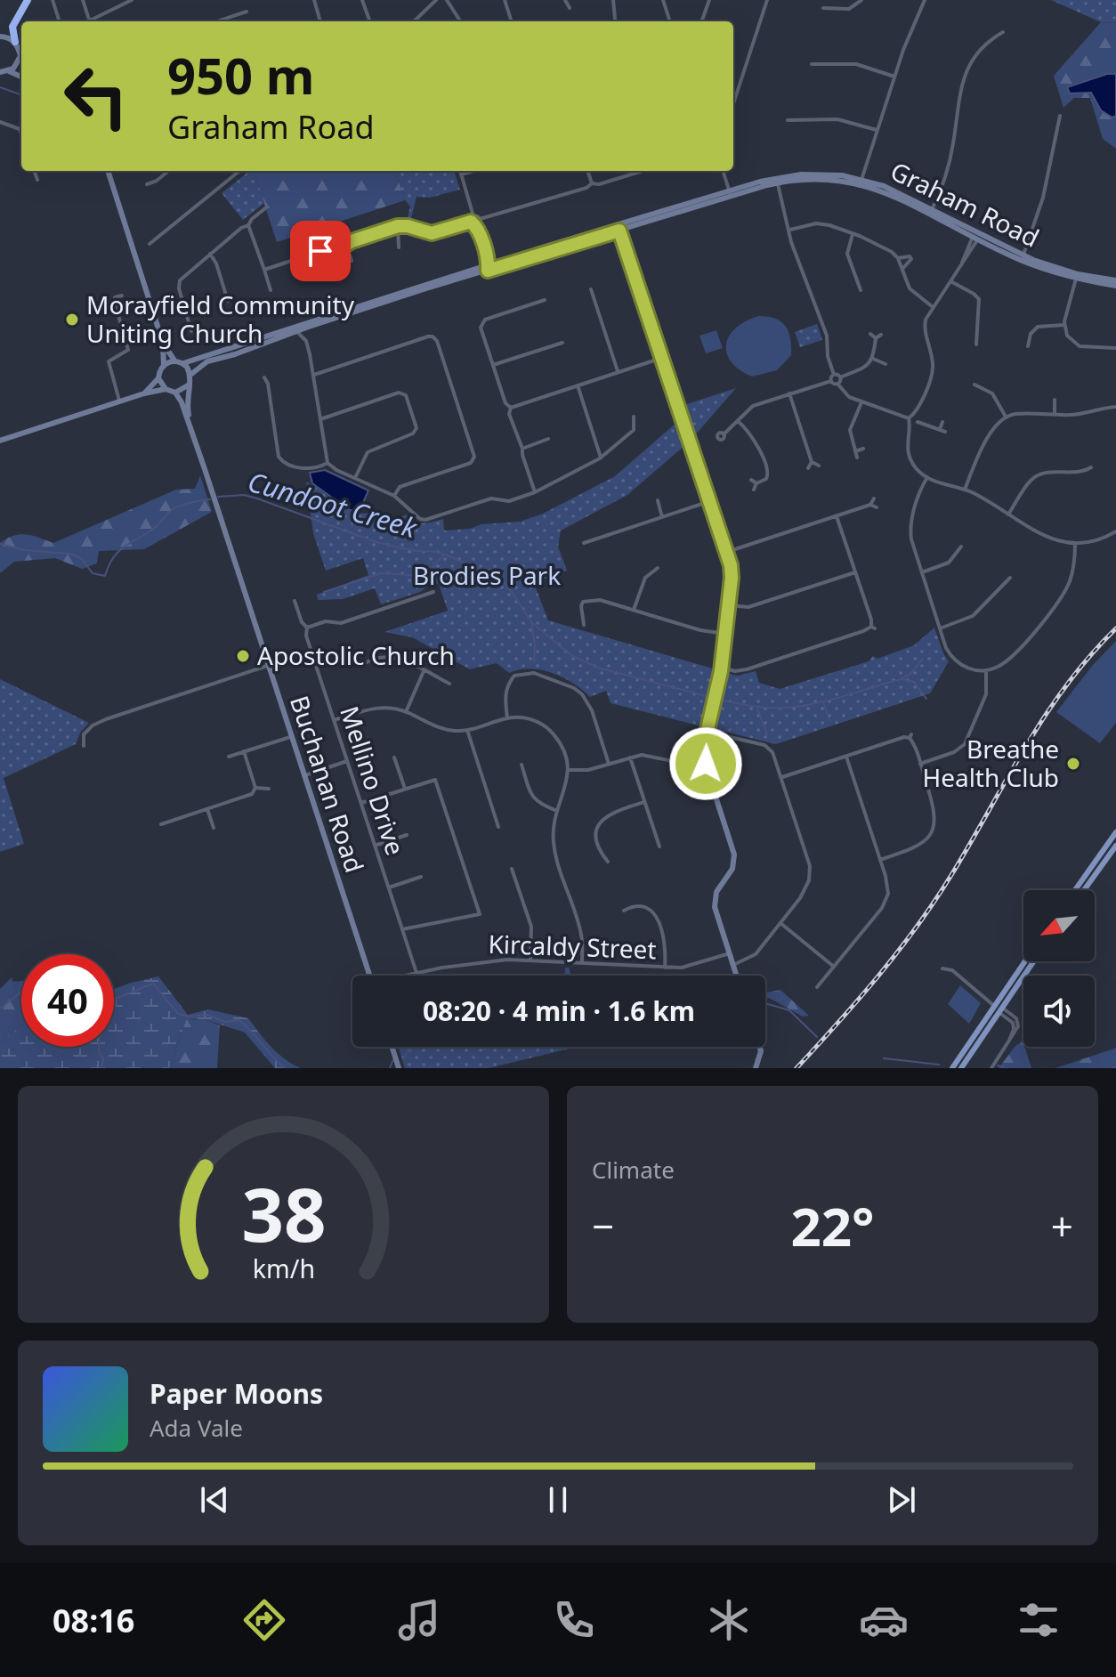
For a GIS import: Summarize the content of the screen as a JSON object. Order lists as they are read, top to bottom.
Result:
{
  "streets": {
    "main road": ["Graham Road", "Buchanan Road"],
    "street": ["Mellino Drive", "Kircaldy Street"]
  },
  "crossings": [
    ["Graham Road", "Buchanan Road"],
    ["Mellino Drive", "Kircaldy Street"]
  ],
  "water": ["Cundoot Creek"],
  "parks": ["Brodies Park"],
  "places": ["Morayfield Community Uniting Church", "Apostolic Church", "Breathe Health Club"],
  "north": "bottom left",
  "page": {
    "turn": ["950 m", "Graham Road"],
    "limit": "40",
    "trip": "08:20 · 4 min · 1.6 km",
    "tile": "Climate",
    "heat": ["−", "22°", "+"],
    "song": ["Paper Moons", "Ada Vale"],
    "tabs": "08:16",
    "gauge": ["38", "km/h"]
  }
}
